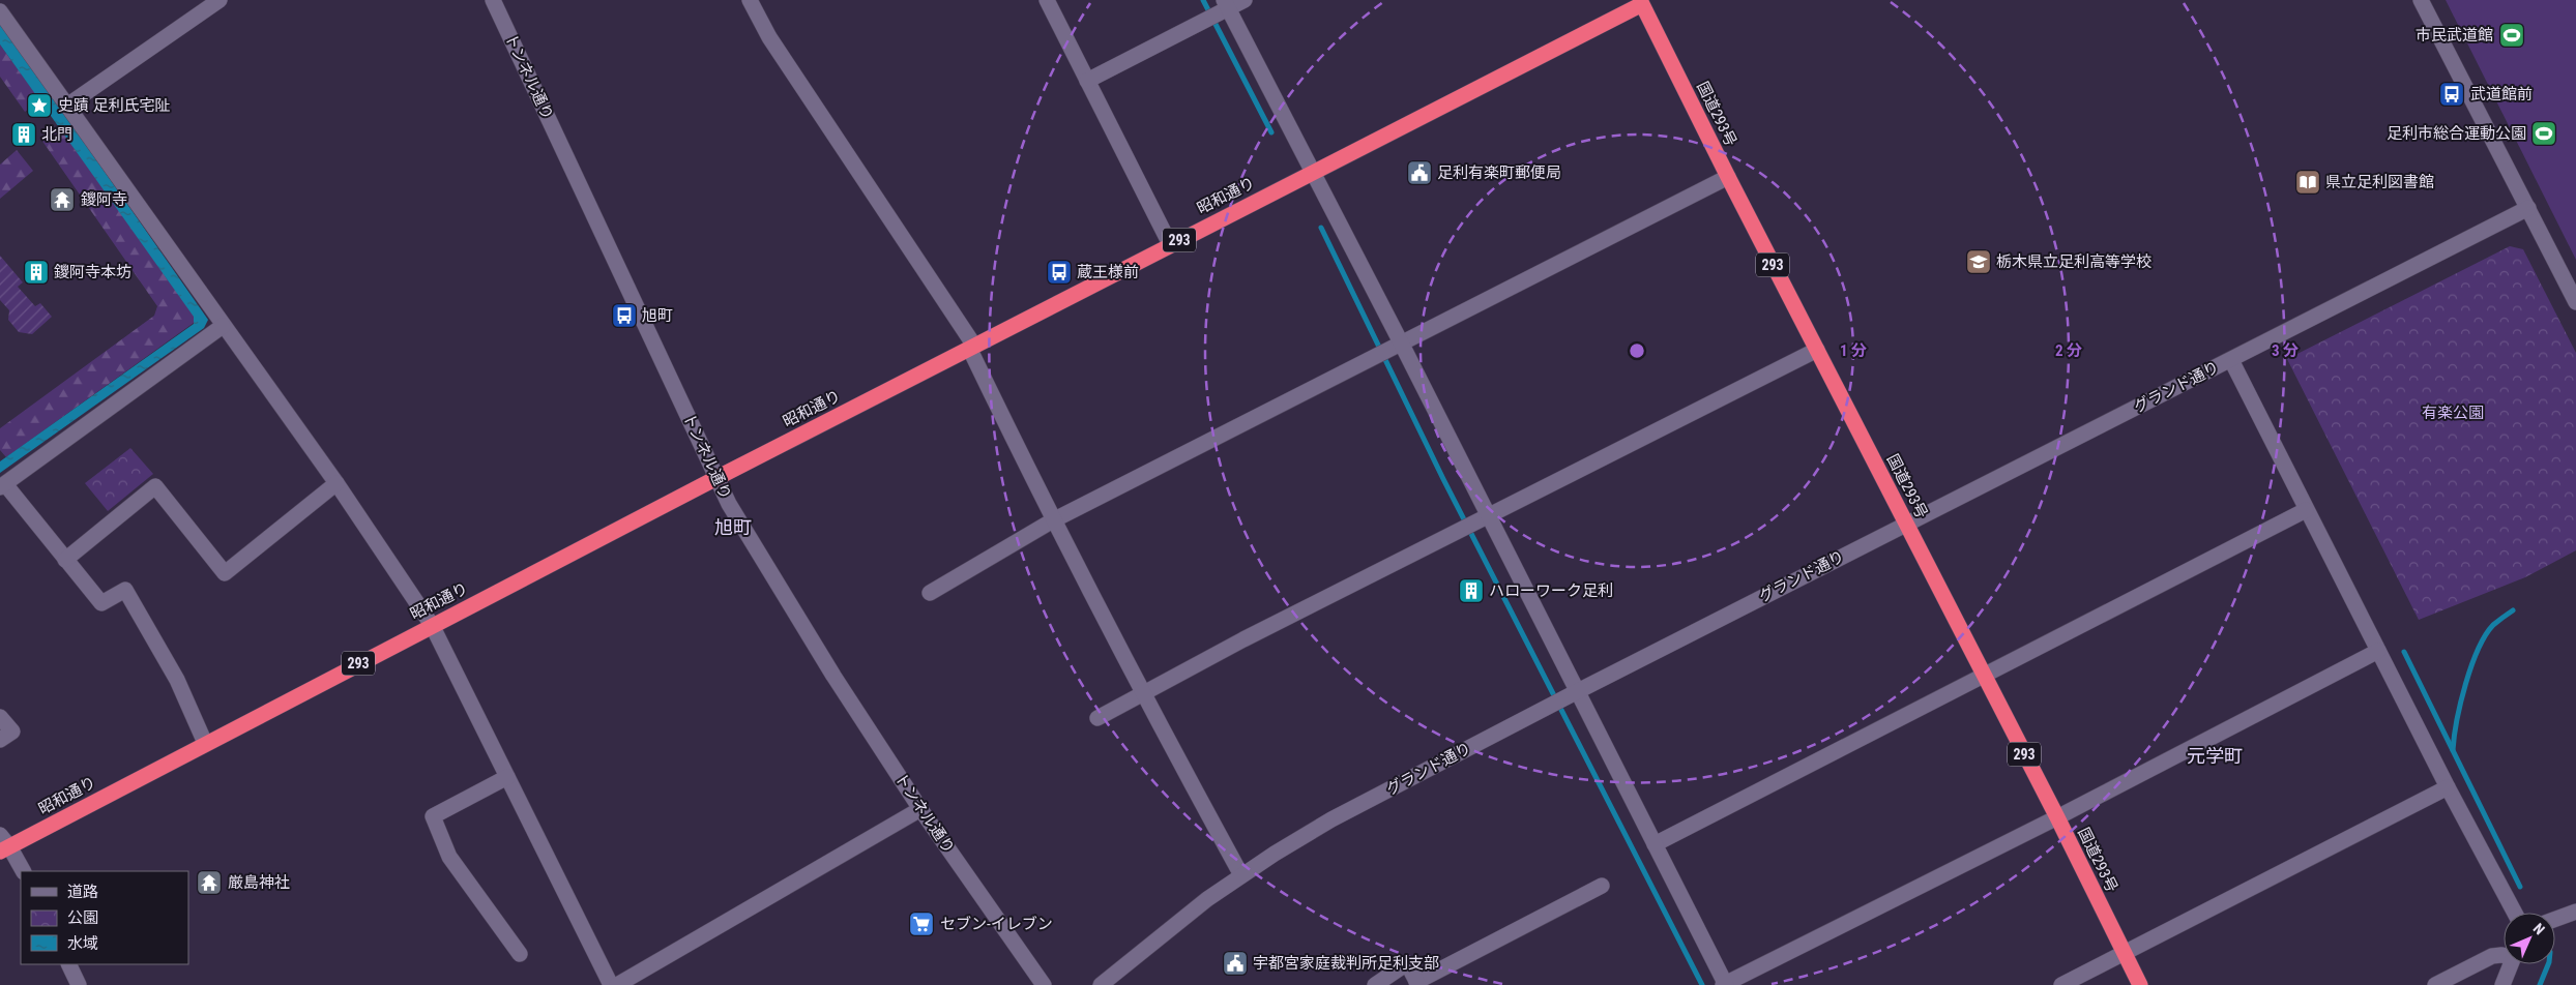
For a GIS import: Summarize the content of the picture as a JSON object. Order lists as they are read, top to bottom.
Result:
{
  "streets": {
    "highway": ["国道293号", "昭和通り", "293"],
    "street": ["トンネル通り", "グランド通り"]
  },
  "crossings": [
    ["トンネル通り", "昭和通り"],
    ["国道293号", "昭和通り"],
    ["国道293号", "グランド通り"]
  ],
  "districts": ["旭町", "元学町"],
  "parks": ["有楽公園"],
  "places": {
    "sports": ["市民武道館", "足利市総合運動公園"],
    "bus stop": ["武道館前", "蔵王様前", "旭町"],
    "place": ["史蹟 足利氏宅阯"],
    "building": ["北門", "鑁阿寺本坊", "ハローワーク足利"],
    "public building": ["足利有楽町郵便局", "宇都宮家庭裁判所足利支部"],
    "library": ["県立足利図書館"],
    "temple": ["鑁阿寺", "厳島神社"],
    "school or university": ["栃木県立足利高等学校"],
    "supermarket": ["セブン-イレブン"]
  },
  "legend": ["道路", "公園", "水域"],
  "north": "top right",
  "rings": ["1 分", "2 分", "3 分"]
}
